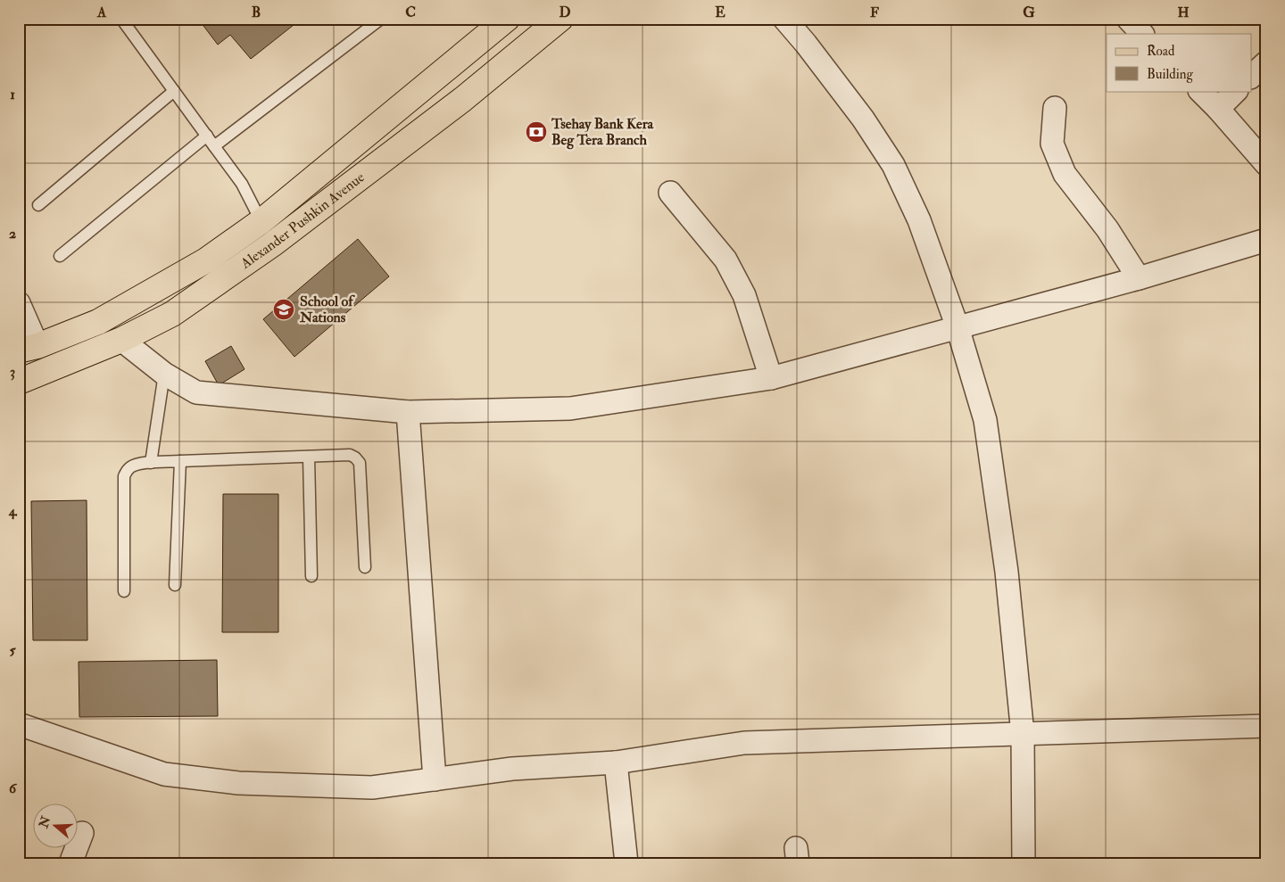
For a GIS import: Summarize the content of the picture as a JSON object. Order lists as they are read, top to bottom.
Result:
{
  "streets": {
    "main road": ["Alexander Pushkin Avenue"]
  },
  "places": {
    "bank": ["Tsehay Bank Kera Beg Tera Branch"],
    "school or university": ["School of Nations"]
  },
  "legend": ["Road", "Building"],
  "north": "left",
  "grid": {
    "columns": [
      "A",
      "B",
      "C",
      "D",
      "E",
      "F",
      "G",
      "H"
    ],
    "rows": [
      "1",
      "2",
      "3",
      "4",
      "5",
      "6"
    ]
  }
}
